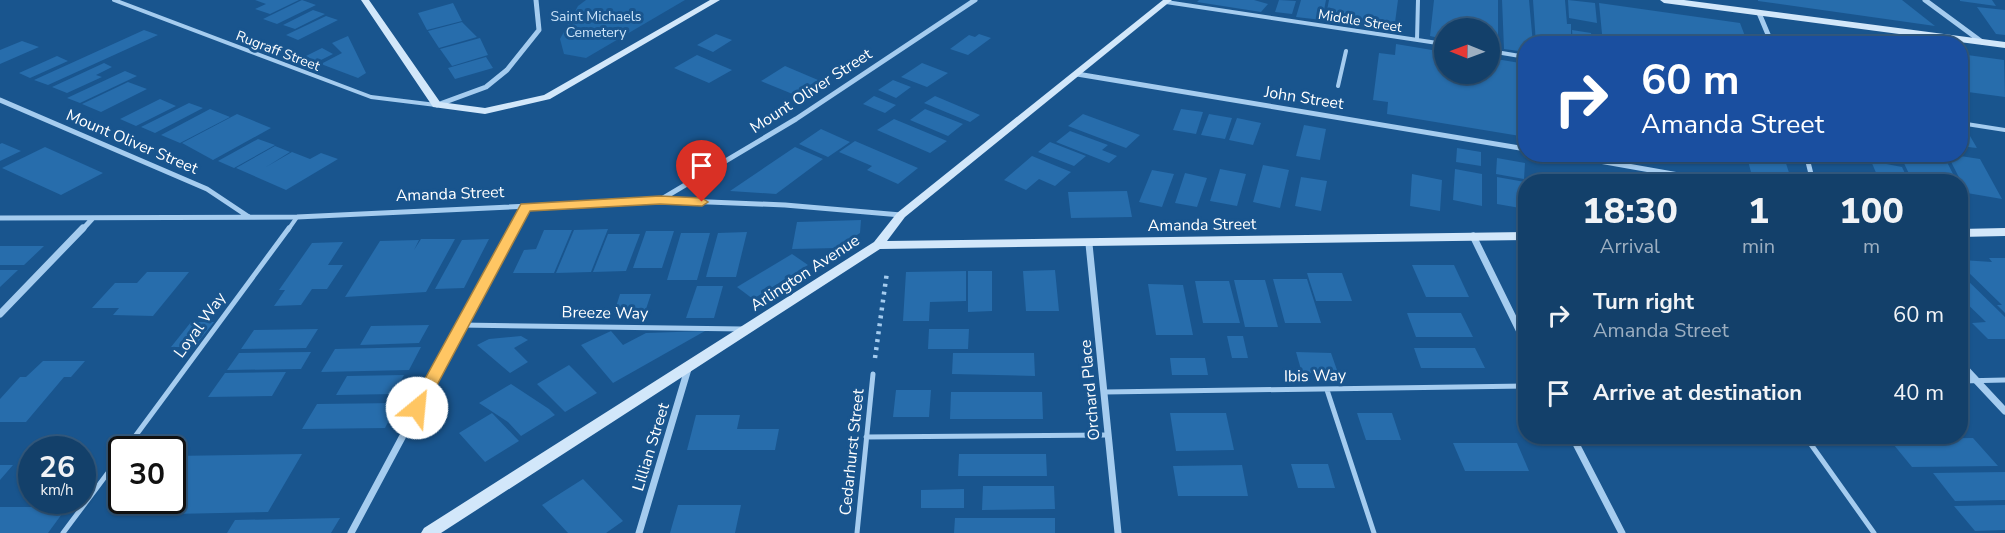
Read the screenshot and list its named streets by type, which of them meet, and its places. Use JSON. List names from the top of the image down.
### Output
{
  "streets": {
    "main road": ["Amanda Street", "Arlington Avenue"],
    "street": [
      "Mount Oliver Street",
      "John Street",
      "Orchard Place",
      "Lillian Street"
    ],
    "lane": [
      "Middle Street",
      "Rugraff Street",
      "Breeze Way",
      "Loyal Way",
      "Ibis Way",
      "Cedarhurst Street"
    ]
  },
  "crossings": [
    ["Middle Street", "Arlington Avenue"],
    ["Mount Oliver Street", "Amanda Street"],
    ["John Street", "Arlington Avenue"],
    ["Amanda Street", "Arlington Avenue"],
    ["Amanda Street", "Loyal Way"],
    ["Amanda Street", "Orchard Place"],
    ["Arlington Avenue", "Breeze Way"],
    ["Arlington Avenue", "Lillian Street"],
    ["Ibis Way", "Orchard Place"]
  ],
  "parks": ["Saint Michaels Cemetery"],
  "north": "left",
  "page": {
    "turn": ["60 m", "Amanda Street"],
    "eta": [
      "18:30",
      "Arrival",
      "1",
      "min",
      "100",
      "m"
    ],
    "list": [
      {
        "name": "Turn right",
        "note": "Amanda Street",
        "value": "60 m"
      },
      {
        "name": "Arrive at destination",
        "value": "40 m"
      }
    ],
    "speed": "26 km/h",
    "limit": "30"
  }
}
